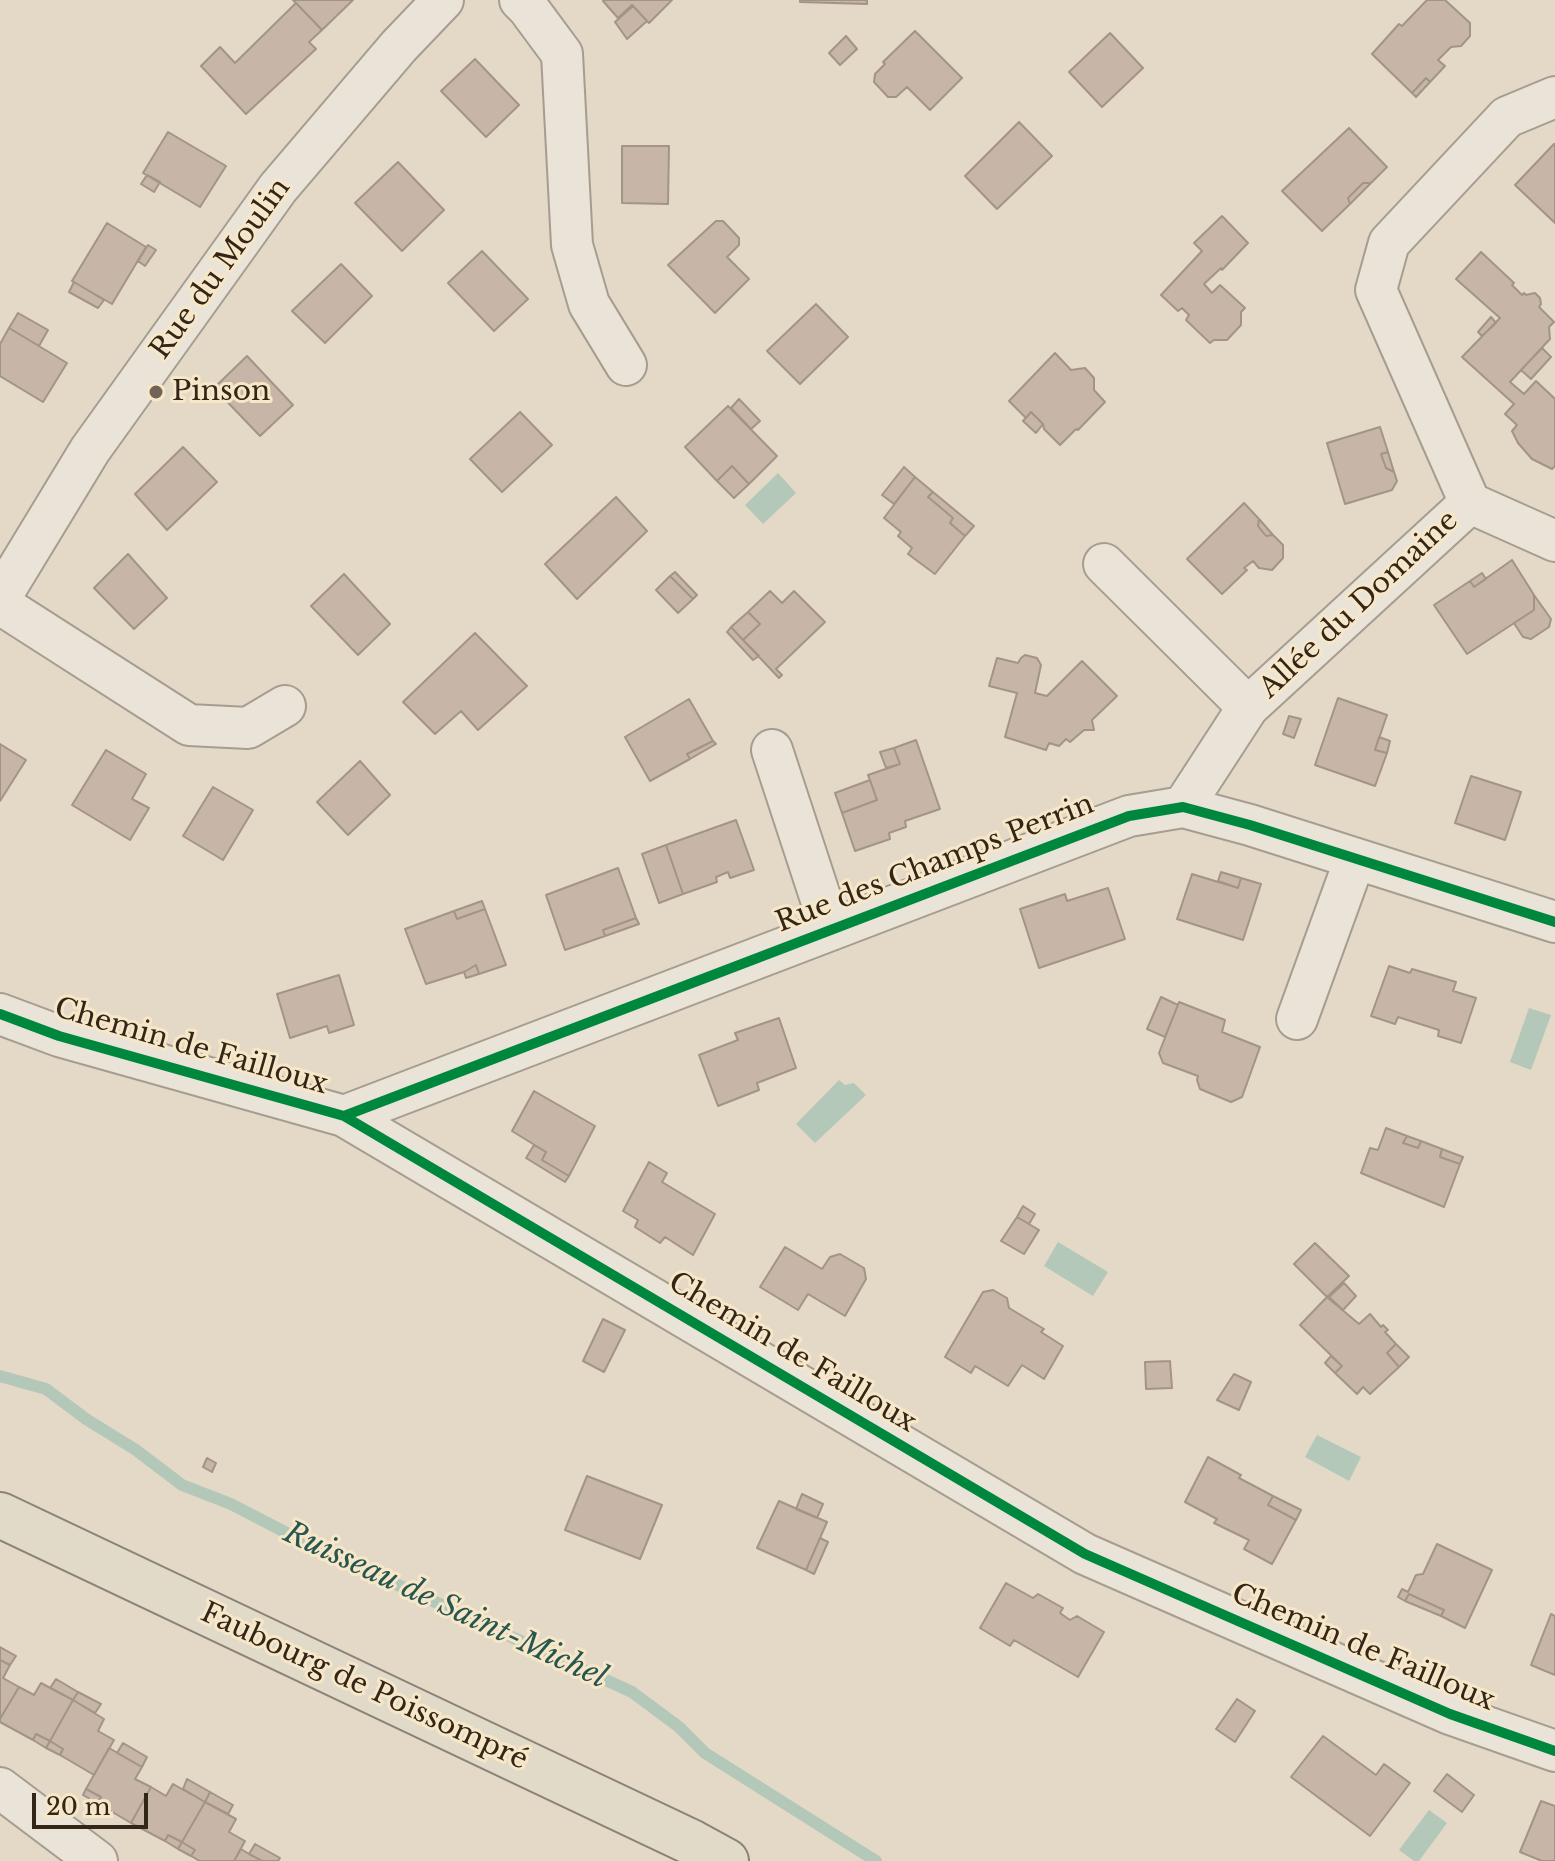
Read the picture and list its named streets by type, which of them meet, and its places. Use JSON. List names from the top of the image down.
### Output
{
  "streets": {
    "main road": ["Faubourg de Poissompré"],
    "street": [
      "Rue du Moulin",
      "Allée du Domaine",
      "Rue des Champs Perrin",
      "Chemin de Failloux"
    ]
  },
  "crossings": [
    ["Allée du Domaine", "Rue des Champs Perrin"],
    ["Rue des Champs Perrin", "Chemin de Failloux"]
  ],
  "water": ["Ruisseau de Saint-Michel"],
  "places": ["Pinson"],
  "scale_bar": "20 m"
}
